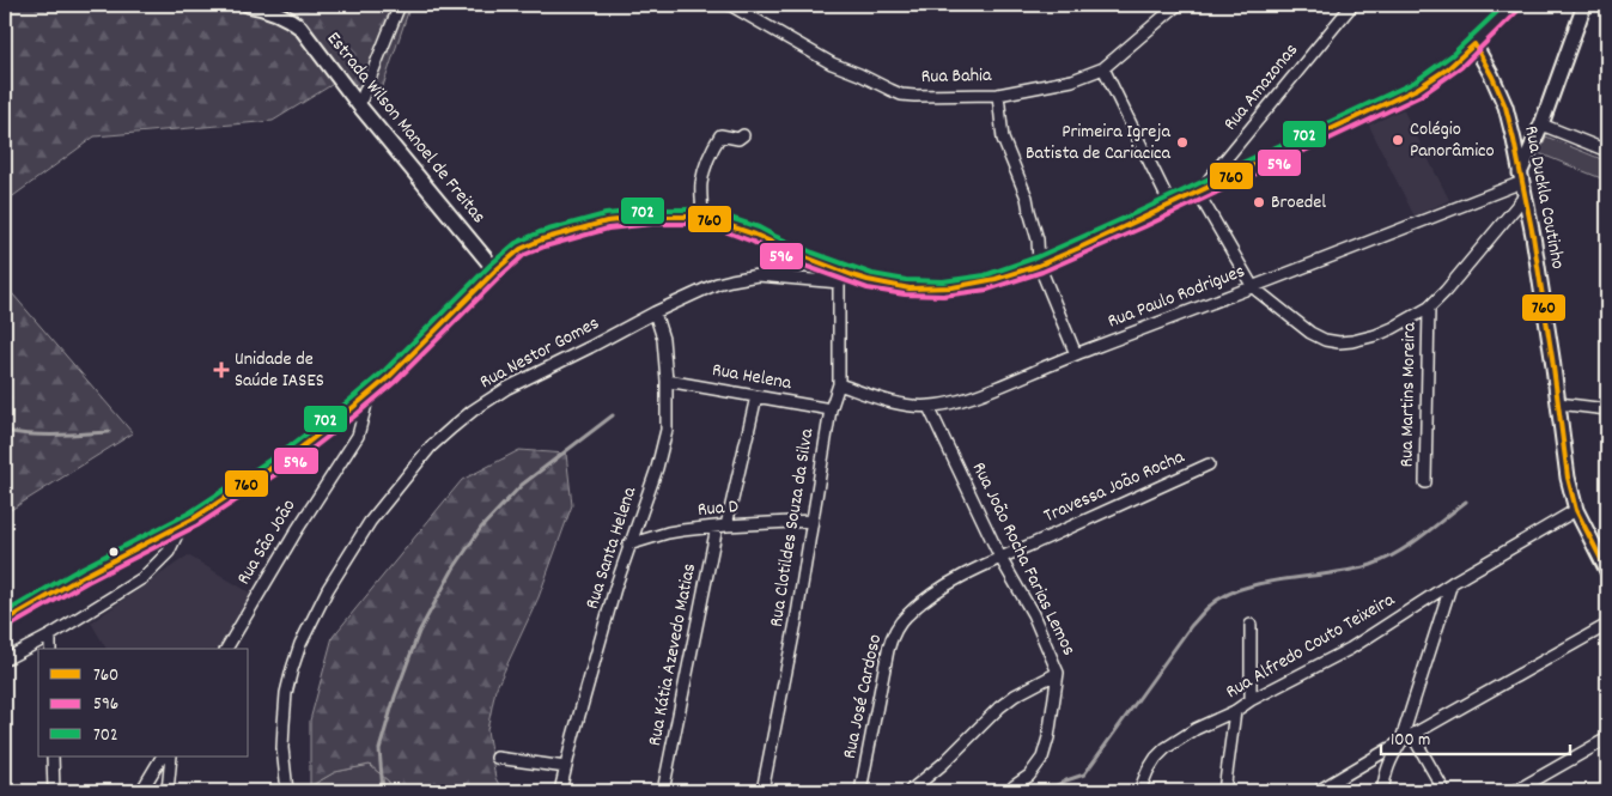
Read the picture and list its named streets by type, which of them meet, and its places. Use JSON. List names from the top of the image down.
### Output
{
  "streets": {
    "street": [
      "Rua Bahia",
      "Rua Amazonas",
      "Estrada Wilson Manoel de Freitas",
      "Rua Duckla Coutinho",
      "Rua Paulo Rodrigues",
      "Rua Nestor Gomes",
      "Rua Helena",
      "Rua Martins Moreira",
      "Travessa João Rocha",
      "Rua D",
      "Rua Clotildes Souza da Silva",
      "Rua São João",
      "Rua Santa Helena",
      "Rua João Rocha Farias Lemos",
      "Rua Alfredo Couto Teixeira",
      "Rua Kátia Azevedo Matias",
      "Rua José Cardoso"
    ]
  },
  "crossings": [
    ["Rua Duckla Coutinho", "Rua Paulo Rodrigues"],
    ["Rua Duckla Coutinho", "Rua Alfredo Couto Teixeira"],
    ["Rua Paulo Rodrigues", "Rua Clotildes Souza da Silva"],
    ["Rua Paulo Rodrigues", "Rua João Rocha Farias Lemos"],
    ["Rua Nestor Gomes", "Rua Clotildes Souza da Silva"],
    ["Rua Nestor Gomes", "Rua Santa Helena"],
    ["Rua Helena", "Rua Clotildes Souza da Silva"],
    ["Rua Helena", "Rua Santa Helena"],
    ["Rua Helena", "Rua Kátia Azevedo Matias"],
    ["Travessa João Rocha", "Rua João Rocha Farias Lemos"],
    ["Travessa João Rocha", "Rua José Cardoso"],
    ["Rua D", "Rua Clotildes Souza da Silva"],
    ["Rua D", "Rua Santa Helena"],
    ["Rua D", "Rua Kátia Azevedo Matias"],
    ["Rua João Rocha Farias Lemos", "Rua José Cardoso"]
  ],
  "places": {
    "other": ["Colégio Panorâmico", "Primeira Igreja Batista de Cariacica", "Broedel"],
    "health": ["Unidade de Saúde IASES"]
  },
  "lines": ["transit line 702", "transit line 596", "transit line 760"],
  "legend": ["760", "596", "702"],
  "scale_bar": "100 m"
}
